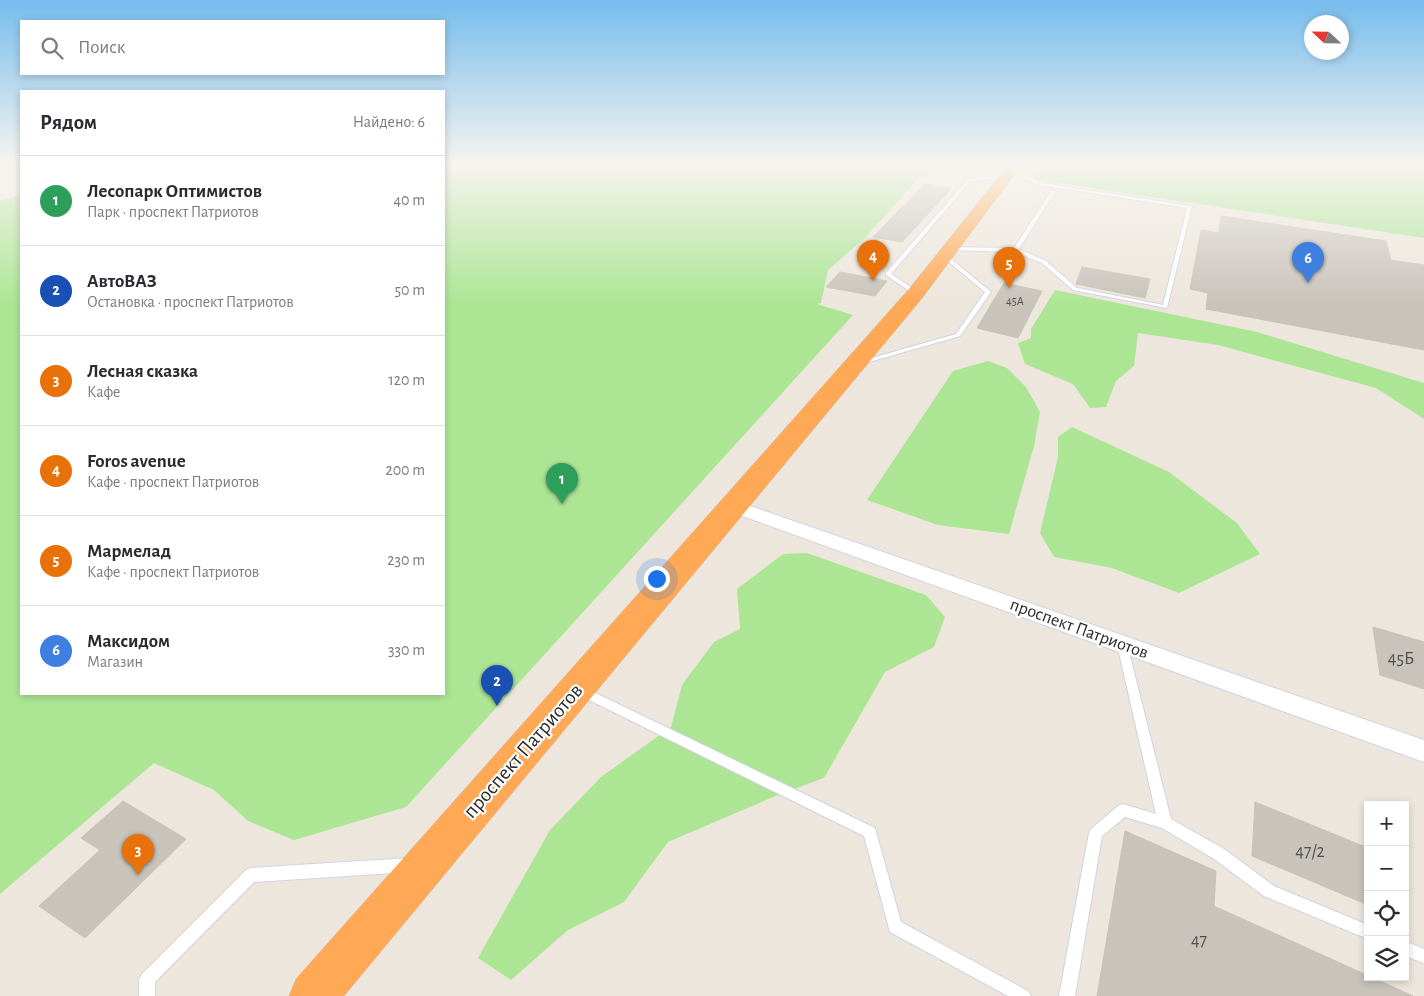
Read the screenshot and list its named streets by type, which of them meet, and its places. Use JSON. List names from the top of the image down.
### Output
{
  "streets": {
    "highway": ["проспект Патриотов"]
  },
  "house_numbers": [
    "45А",
    "45Б",
    "47/2",
    "47"
  ],
  "north": "left",
  "page": {
    "search": "Поиск",
    "heading": ["Рядом", "Найдено: 6"],
    "list": [
      {
        "mark": "1",
        "name": "Лесопарк Оптимистов",
        "note": "Парк · проспект Патриотов",
        "value": "40 m"
      },
      {
        "mark": "2",
        "name": "АвтоВАЗ",
        "note": "Остановка · проспект Патриотов",
        "value": "50 m"
      },
      {
        "mark": "3",
        "name": "Лесная сказка",
        "note": "Кафе",
        "value": "120 m"
      },
      {
        "mark": "4",
        "name": "Foros avenue",
        "note": "Кафе · проспект Патриотов",
        "value": "200 m"
      },
      {
        "mark": "5",
        "name": "Мармелад",
        "note": "Кафе · проспект Патриотов",
        "value": "230 m"
      },
      {
        "mark": "6",
        "name": "Максидом",
        "note": "Магазин",
        "value": "330 m"
      }
    ],
    "pins": [
      "4",
      "6",
      "5",
      "1",
      "2",
      "3"
    ],
    "map_buttons": ["+", "−"]
  }
}
